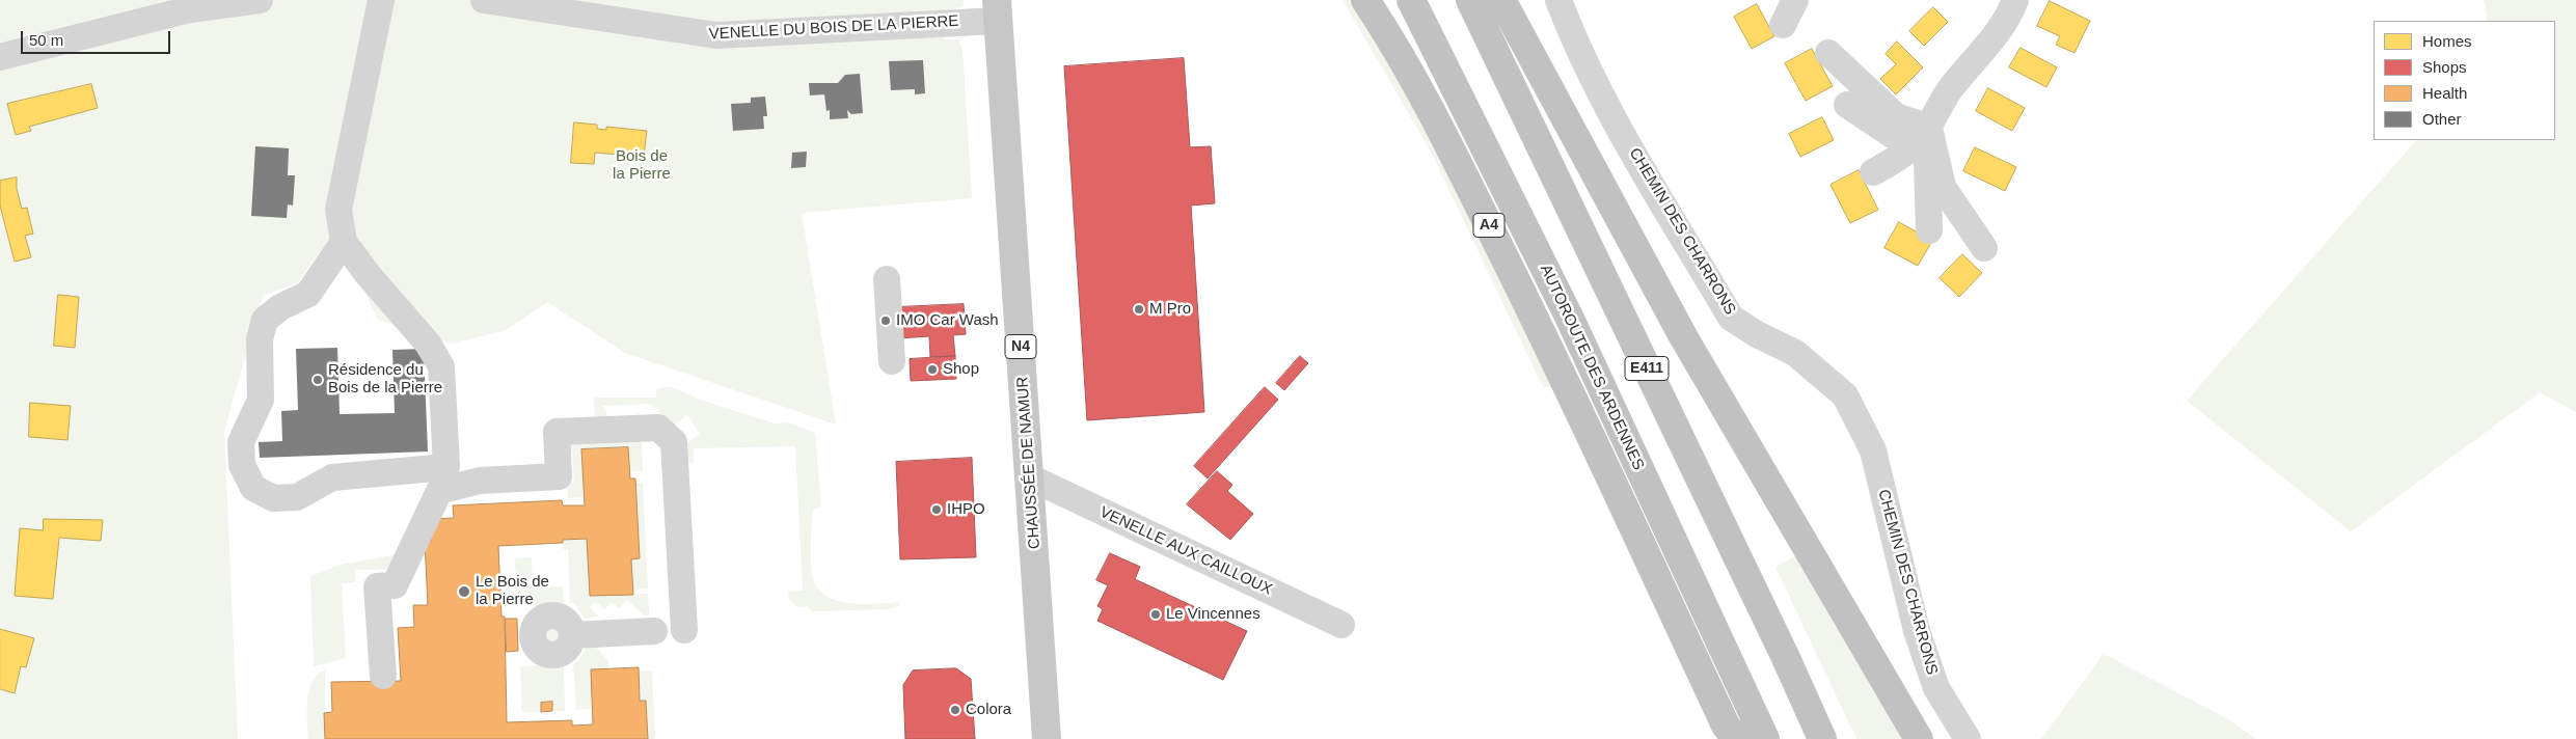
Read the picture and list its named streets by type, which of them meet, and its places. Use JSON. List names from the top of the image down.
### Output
{
  "streets": {
    "highway": ["A4", "AUTOROUTE DES ARDENNES", "E411"],
    "main road": ["N4", "CHAUSSÉE DE NAMUR"],
    "street": ["VENELLE DU BOIS DE LA PIERRE", "CHEMIN DES CHARRONS", "VENELLE AUX CAILLOUX"]
  },
  "crossings": [
    ["VENELLE DU BOIS DE LA PIERRE", "CHAUSSÉE DE NAMUR"],
    ["CHAUSSÉE DE NAMUR", "VENELLE AUX CAILLOUX"]
  ],
  "parks": ["Bois de la Pierre"],
  "places": [
    "M Pro",
    "IMO Car Wash",
    "Shop",
    "Résidence du Bois de la Pierre",
    "IHPO",
    "Le Bois de la Pierre",
    "Le Vincennes",
    "Colora"
  ],
  "legend": [
    "Homes",
    "Shops",
    "Health",
    "Other"
  ],
  "scale_bar": "50 m"
}
